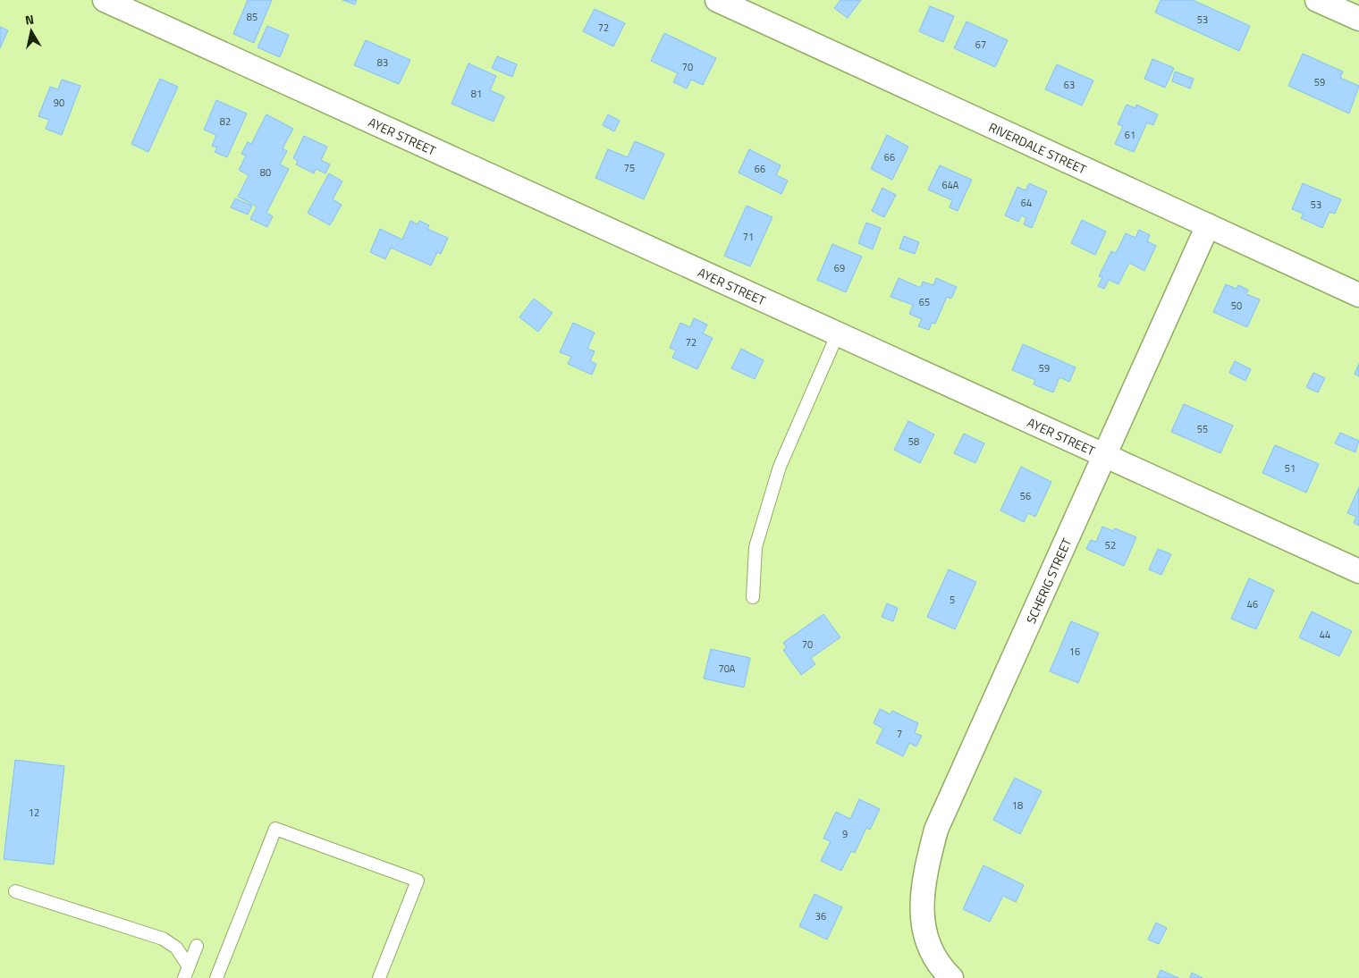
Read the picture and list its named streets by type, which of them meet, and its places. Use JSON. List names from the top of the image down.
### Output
{
  "streets": {
    "street": ["AYER STREET", "RIVERDALE STREET", "SCHERIG STREET"]
  },
  "crossings": [
    ["AYER STREET", "SCHERIG STREET"],
    ["RIVERDALE STREET", "SCHERIG STREET"]
  ],
  "house_numbers": [
    "85",
    "53",
    "72",
    "67",
    "83",
    "70",
    "59",
    "63",
    "81",
    "90",
    "82",
    "61",
    "66",
    "75",
    "66",
    "80",
    "64A",
    "64",
    "53",
    "71",
    "69",
    "65",
    "50",
    "72",
    "59",
    "55",
    "58",
    "51",
    "56",
    "52",
    "5",
    "46",
    "44",
    "70",
    "16",
    "70A",
    "7",
    "18",
    "12",
    "9",
    "36"
  ],
  "north": "top"
}
